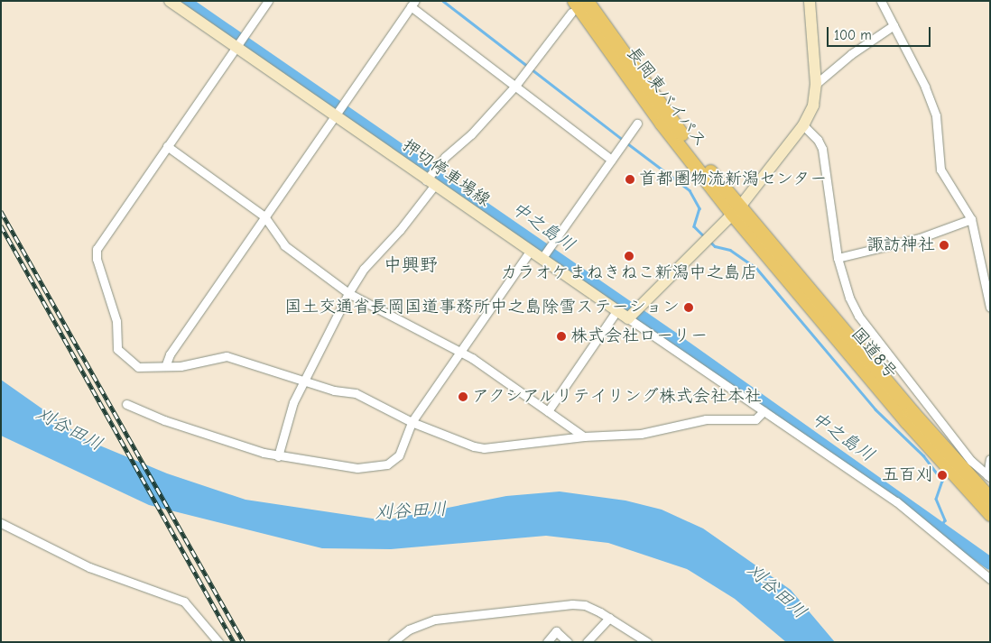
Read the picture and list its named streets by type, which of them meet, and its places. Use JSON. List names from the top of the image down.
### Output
{
  "streets": {
    "highway": ["長岡東バイパス", "国道8号"],
    "main road": ["押切停車場線"]
  },
  "crossings": [
    ["長岡東バイパス", "国道8号"]
  ],
  "districts": ["中興野"],
  "water": ["中之島川", "刈谷田川"],
  "places": [
    "首都圏物流新潟センター",
    "諏訪神社",
    "カラオケまねきねこ新潟中之島店",
    "国土交通省長岡国道事務所中之島除雪ステーション",
    "株式会社ローリー",
    "アクシアルリテイリング株式会社本社",
    "五百刈"
  ],
  "scale_bar": "100 m"
}
